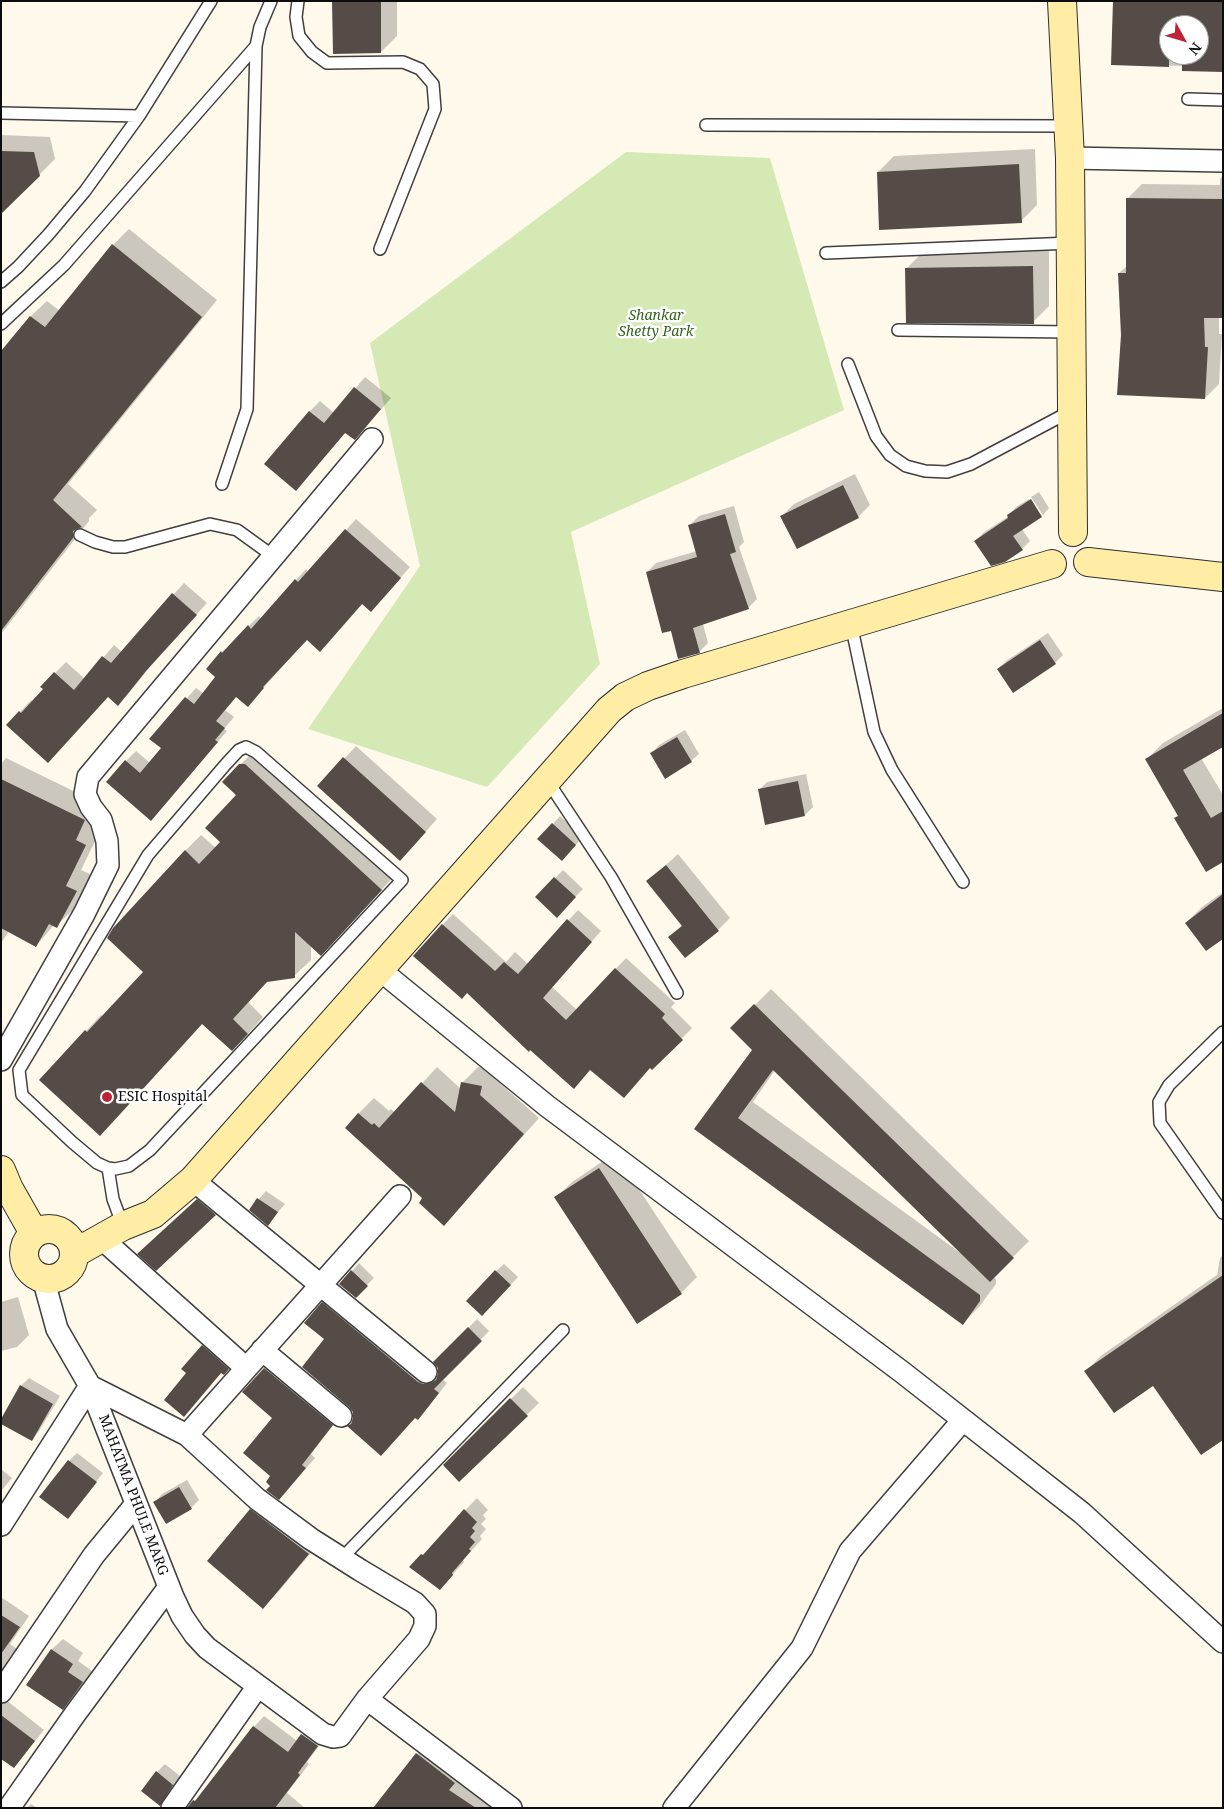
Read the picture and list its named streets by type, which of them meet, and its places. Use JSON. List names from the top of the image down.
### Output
{
  "streets": {
    "street": ["MAHATMA PHULE MARG"]
  },
  "parks": ["Shankar Shetty Park"],
  "places": ["ESIC Hospital"],
  "north": "bottom right"
}
